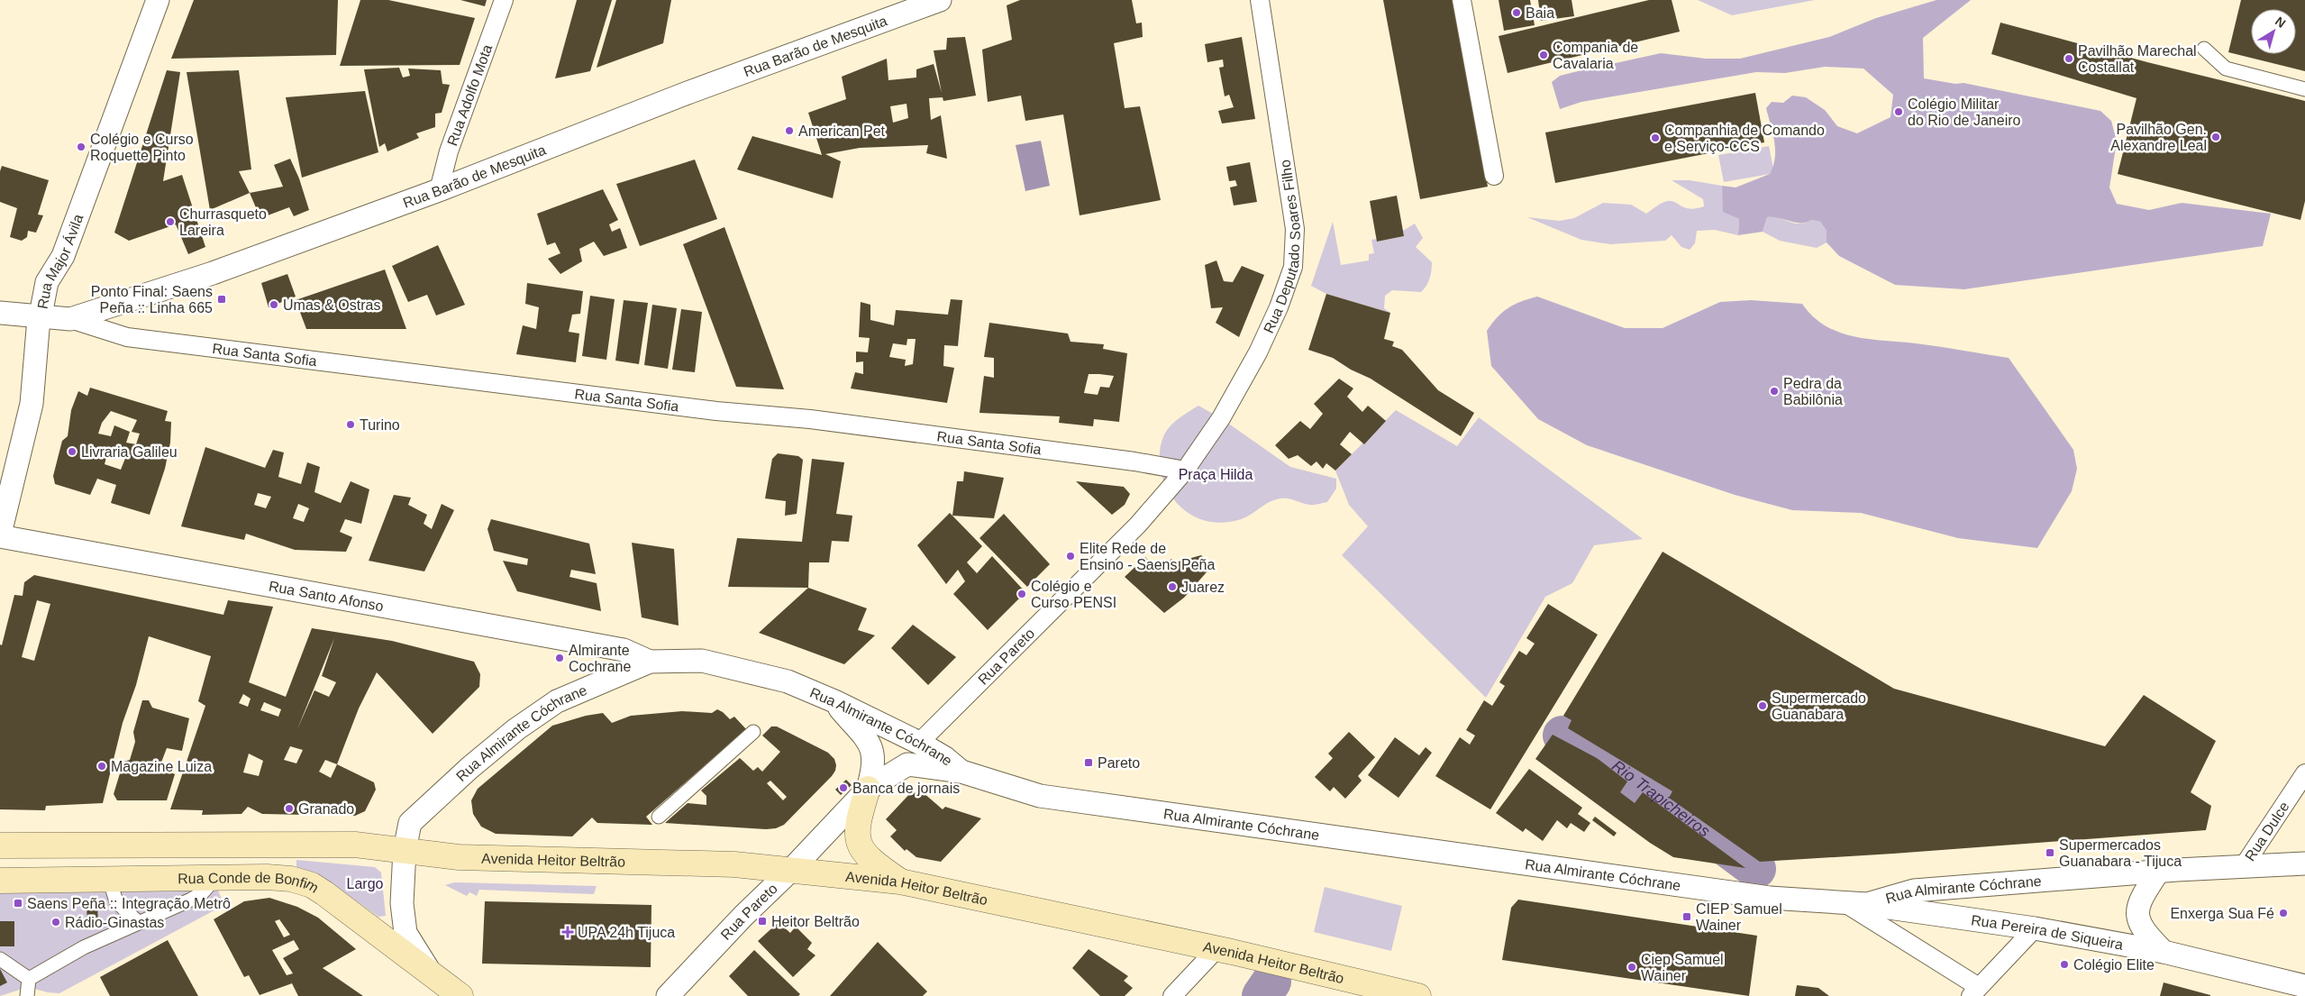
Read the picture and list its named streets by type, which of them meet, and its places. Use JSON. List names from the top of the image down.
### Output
{
  "streets": {
    "main road": ["Avenida Heitor Beltrão", "Rua Conde de Bonfim"],
    "street": [
      "Rua Barão de Mesquita",
      "Rua Adolfo Mota",
      "Rua Deputado Soares Filho",
      "Rua Major Ávila",
      "Rua Santa Sofia",
      "Rua Santo Afonso",
      "Rua Pareto",
      "Rua Almirante Cóchrane",
      "Rua Dulce",
      "Rua Pereira de Siqueira"
    ]
  },
  "crossings": [
    ["Rua Barão de Mesquita", "Rua Adolfo Mota"],
    ["Rua Barão de Mesquita", "Rua Major Ávila"],
    ["Rua Barão de Mesquita", "Rua Santa Sofia"],
    ["Rua Deputado Soares Filho", "Rua Santa Sofia"],
    ["Rua Deputado Soares Filho", "Rua Pareto"],
    ["Rua Major Ávila", "Rua Santo Afonso"],
    ["Rua Santa Sofia", "Rua Pareto"],
    ["Rua Santo Afonso", "Rua Almirante Cóchrane"],
    ["Rua Pareto", "Rua Almirante Cóchrane"],
    ["Rua Pareto", "Avenida Heitor Beltrão"],
    ["Rua Almirante Cóchrane", "Rua Dulce"],
    ["Rua Almirante Cóchrane", "Avenida Heitor Beltrão"],
    ["Rua Almirante Cóchrane", "Rua Conde de Bonfim"],
    ["Rua Almirante Cóchrane", "Rua Pereira de Siqueira"]
  ],
  "water": ["Rio Trapicheiros"],
  "parks": ["Praça Hilda", "Largo"],
  "places": {
    "other": [
      "Baia",
      "Compania de Cavalaria",
      "Pavilhão Marechal Costallat",
      "Colégio Militar do Rio de Janeiro",
      "American Pet",
      "Pavilhão Gen. Alexandre Leal",
      "Companhia de Comando e Serviço-CCS",
      "Colégio e Curso Roquette Pinto",
      "Churrasqueto Lareira",
      "Umas & Ostras",
      "Pedra da Babilônia",
      "Turino",
      "Livraria Galileu",
      "Elite Rede de Ensino - Saens Peña",
      "Juarez",
      "Colégio e Curso PENSI",
      "Almirante Cochrane",
      "Supermercado Guanabara",
      "Magazine Luiza",
      "Banca de jornais",
      "Granado",
      "Enxerga Sua Fé",
      "Rádio-Ginastas",
      "Colégio Elite",
      "Ciep Samuel Wainer"
    ],
    "transit": [
      "Ponto Final: Saens Peña :: Linha 665",
      "Pareto",
      "Supermercados Guanabara - Tijuca",
      "Saens Peña :: Integração Metrô",
      "CIEP Samuel Wainer",
      "Heitor Beltrão"
    ],
    "health": ["UPA 24h Tijuca"]
  },
  "north": "top right"
}
